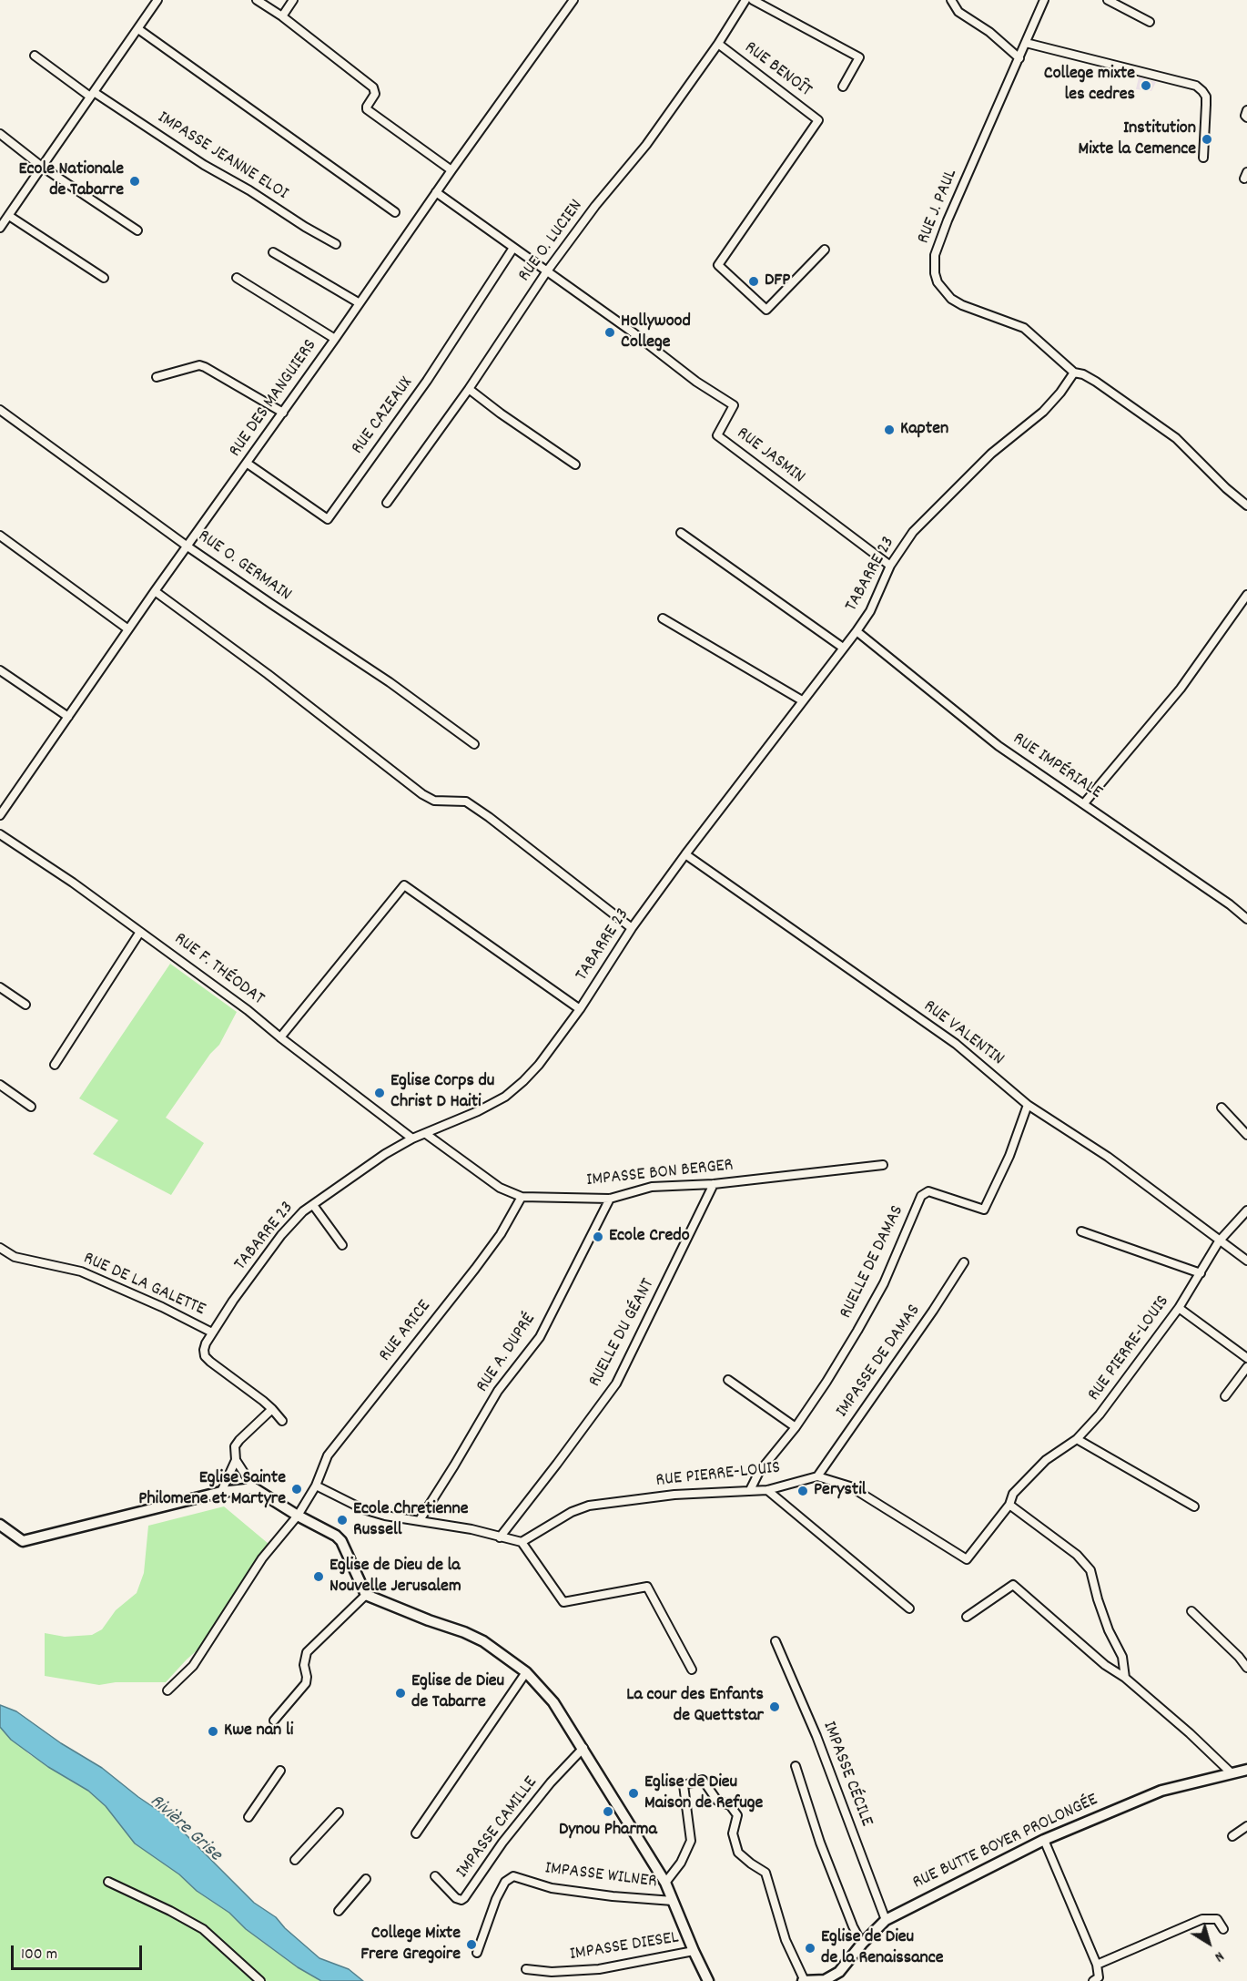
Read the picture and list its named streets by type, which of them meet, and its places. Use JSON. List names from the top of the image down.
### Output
{
  "streets": {
    "street": [
      "RUE BENOÎT",
      "IMPASSE JEANNE ELOI",
      "RUE J. PAUL",
      "RUE O. LUCIEN",
      "RUE DES MANGUIERS",
      "RUE CAZEAUX",
      "RUE JASMIN",
      "RUE O. GERMAIN",
      "TABARRE 23",
      "RUE IMPÉRIALE",
      "RUE F. THÉODAT",
      "RUE VALENTIN",
      "IMPASSE BON BERGER",
      "RUELLE DE DAMAS",
      "RUE DE LA GALETTE",
      "RUE ARICE",
      "RUELLE DU GÉANT",
      "RUE PIERRE-LOUIS",
      "RUE A. DUPRÉ",
      "IMPASSE DE DAMAS",
      "IMPASSE CÉCILE",
      "IMPASSE CAMILLE",
      "RUE BUTTE BOYER PROLONGÉE",
      "IMPASSE WILNER",
      "IMPASSE DIESEL"
    ]
  },
  "crossings": [
    ["RUE BENOÎT", "RUE O. LUCIEN"],
    ["RUE J. PAUL", "TABARRE 23"],
    ["RUE O. LUCIEN", "RUE JASMIN"],
    ["RUE DES MANGUIERS", "RUE CAZEAUX"],
    ["RUE DES MANGUIERS", "RUE JASMIN"],
    ["RUE DES MANGUIERS", "RUE O. GERMAIN"],
    ["RUE CAZEAUX", "RUE JASMIN"],
    ["RUE JASMIN", "TABARRE 23"],
    ["TABARRE 23", "RUE IMPÉRIALE"],
    ["TABARRE 23", "RUE F. THÉODAT"],
    ["TABARRE 23", "RUE VALENTIN"],
    ["TABARRE 23", "IMPASSE BON BERGER"],
    ["TABARRE 23", "RUE DE LA GALETTE"],
    ["RUE VALENTIN", "RUELLE DE DAMAS"],
    ["RUE VALENTIN", "RUE PIERRE-LOUIS"],
    ["IMPASSE BON BERGER", "RUE ARICE"],
    ["IMPASSE BON BERGER", "RUELLE DU GÉANT"],
    ["IMPASSE BON BERGER", "RUE A. DUPRÉ"],
    ["RUELLE DE DAMAS", "RUE PIERRE-LOUIS"],
    ["RUE PIERRE-LOUIS", "IMPASSE DE DAMAS"],
    ["IMPASSE CÉCILE", "RUE BUTTE BOYER PROLONGÉE"]
  ],
  "water": ["Rivière Grise"],
  "places": [
    "College mixte les cedres",
    "Institution Mixte la Cemence",
    "Ecole Nationale de Tabarre",
    "DFP",
    "Hollywood College",
    "Kapten",
    "Eglise Corps du Christ D Haiti",
    "Ecole Credo",
    "Eglise Sainte Philomene et Martyre",
    "Perystil",
    "Ecole Chretienne Russell",
    "Eglise de Dieu de la Nouvelle Jerusalem",
    "Eglise de Dieu de Tabarre",
    "La cour des Enfants de Quettstar",
    "Kwe nan li",
    "Eglise de Dieu Maison de Refuge",
    "Dynou Pharma",
    "College Mixte Frere Gregoire",
    "Eglise de Dieu de la Renaissance"
  ],
  "scale_bar": "100 m",
  "north": "bottom right"
}
